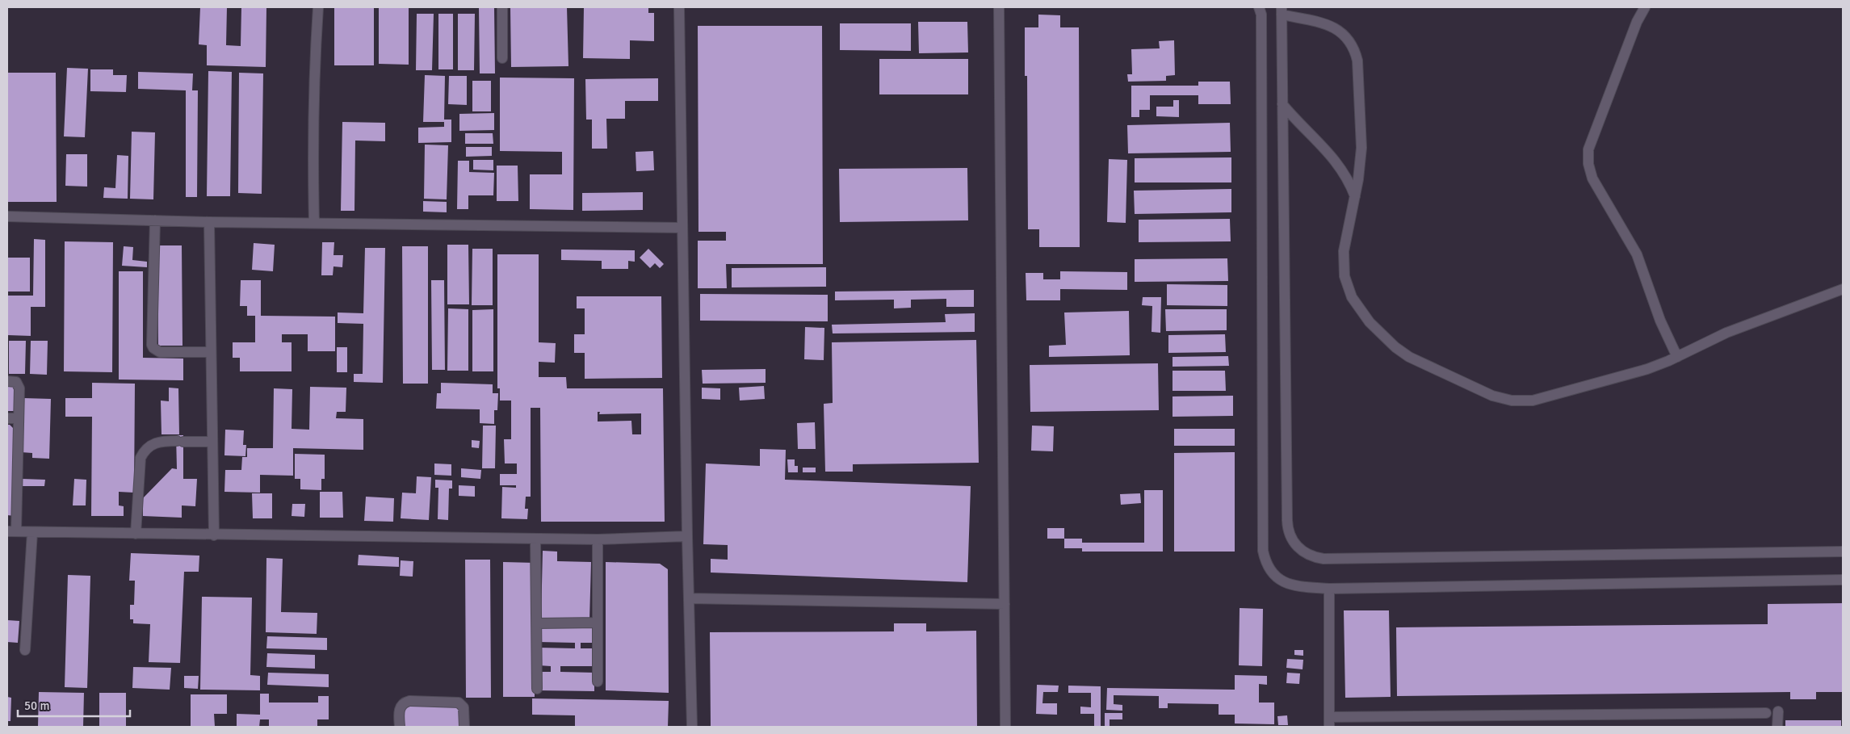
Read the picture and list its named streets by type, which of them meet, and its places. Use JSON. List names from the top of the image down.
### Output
{
  "scale_bar": "50 m"
}
